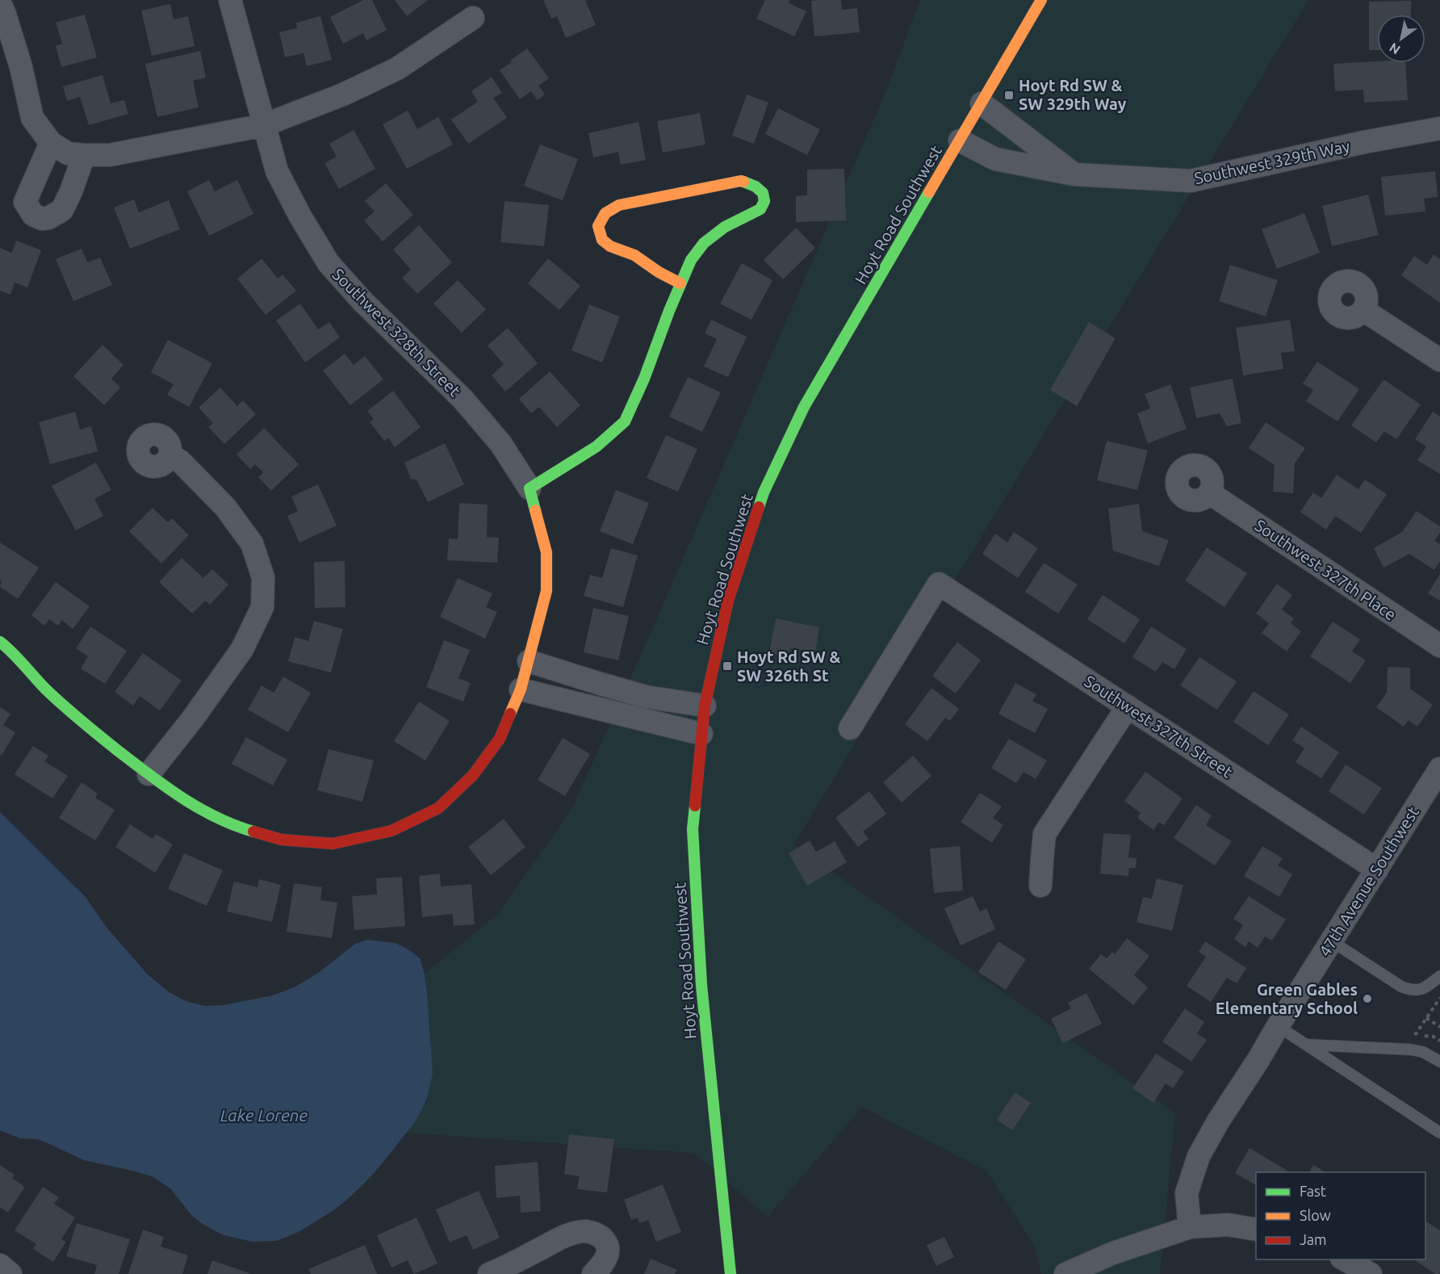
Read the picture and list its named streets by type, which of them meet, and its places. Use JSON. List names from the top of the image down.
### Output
{
  "streets": {
    "street": [
      "Southwest 329th Way",
      "Hoyt Road Southwest",
      "Southwest 328th Street",
      "Southwest 327th Place",
      "Southwest 327th Street",
      "47th Avenue Southwest"
    ]
  },
  "crossings": [
    ["Southwest 329th Way", "Hoyt Road Southwest"],
    ["Southwest 327th Street", "47th Avenue Southwest"]
  ],
  "water": ["Lake Lorene"],
  "places": {
    "transit": ["Hoyt Rd SW & SW 329th Way", "Hoyt Rd SW & SW 326th St"],
    "other": ["Green Gables Elementary School"]
  },
  "legend": ["Fast", "Slow", "Jam"],
  "north": "bottom left"
}
